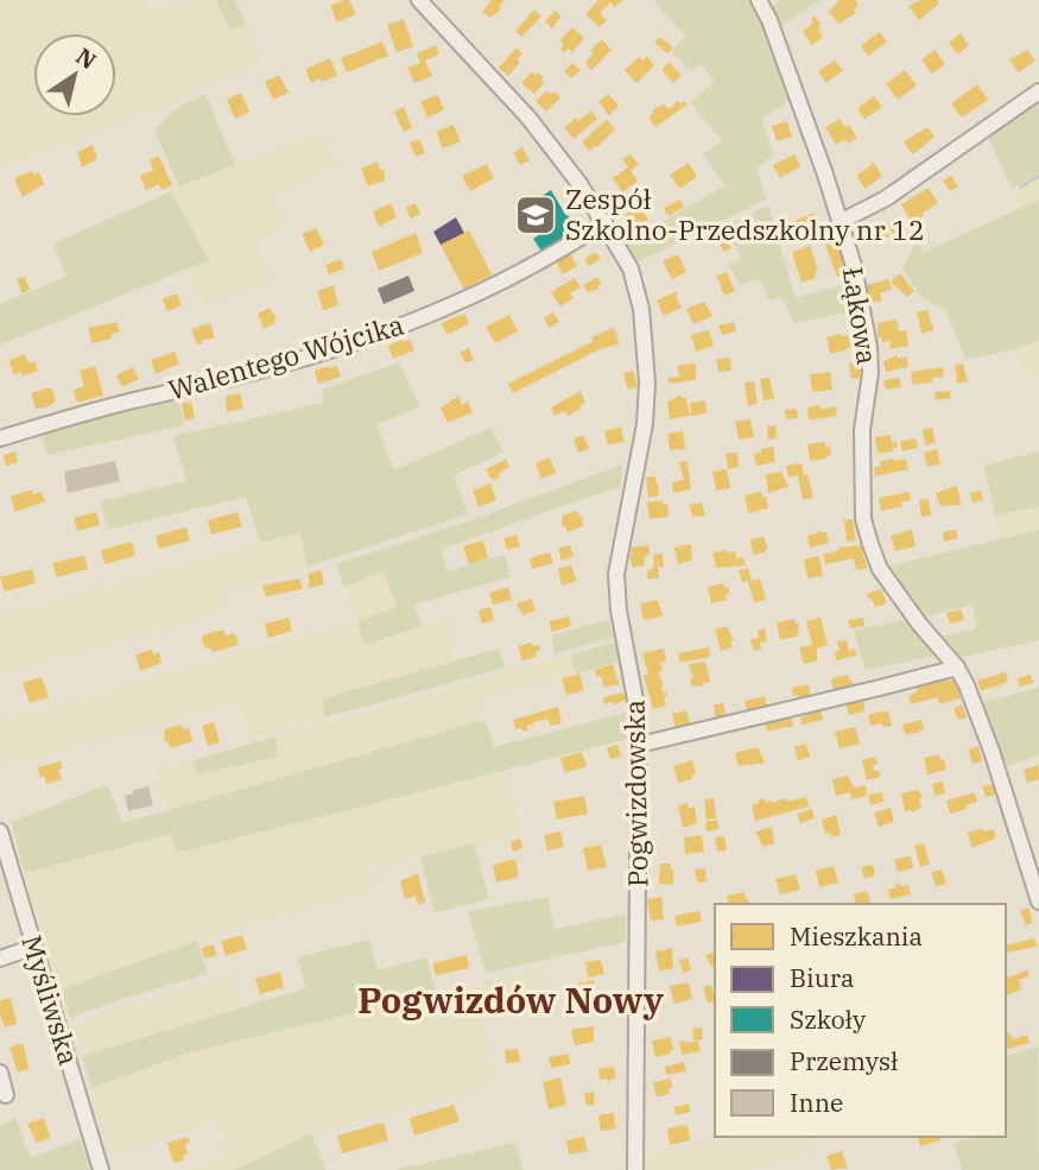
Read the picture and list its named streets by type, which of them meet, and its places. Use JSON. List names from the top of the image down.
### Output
{
  "streets": {
    "street": [
      "Łąkowa",
      "Walentego Wójcika",
      "Pogwizdowska",
      "Myśliwska"
    ]
  },
  "crossings": [
    ["Walentego Wójcika", "Pogwizdowska"]
  ],
  "districts": ["Pogwizdów Nowy"],
  "places": {
    "school or university": ["Zespół Szkolno-Przedszkolny nr 12"]
  },
  "legend": [
    "Mieszkania",
    "Biura",
    "Szkoły",
    "Przemysł",
    "Inne"
  ],
  "north": "top right"
}
